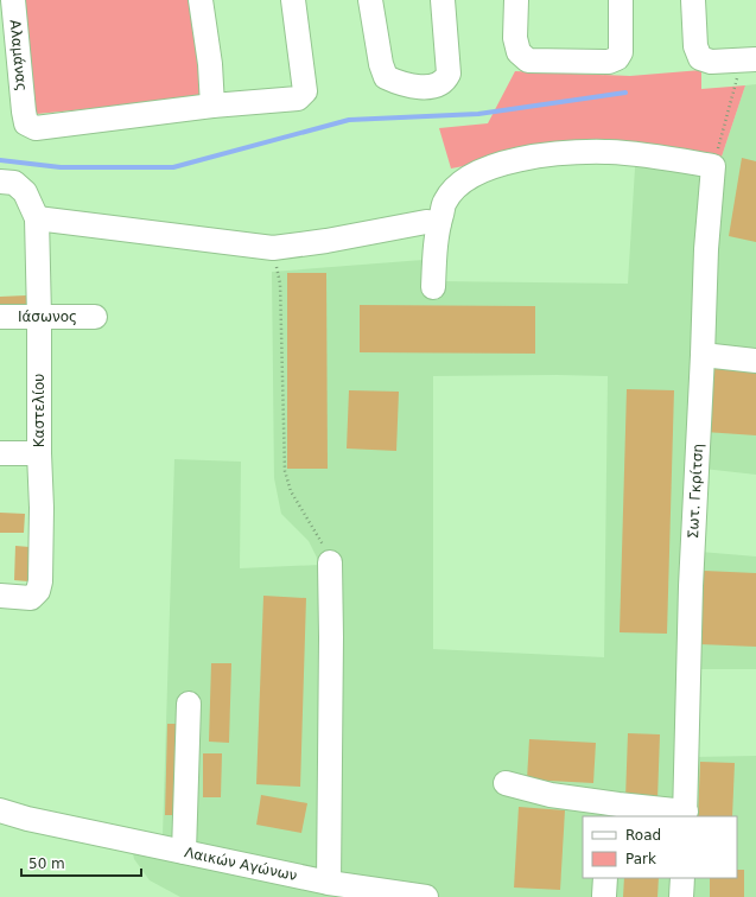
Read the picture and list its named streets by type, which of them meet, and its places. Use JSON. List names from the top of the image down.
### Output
{
  "streets": {
    "street": [
      "Αλαμάνας",
      "Ιάσωνος",
      "Καστελίου",
      "Σωτ. Γκρίτση",
      "Λαικών Αγώνων"
    ]
  },
  "crossings": [
    ["Ιάσωνος", "Καστελίου"]
  ],
  "legend": ["Road", "Park"],
  "scale_bar": "50 m"
}
